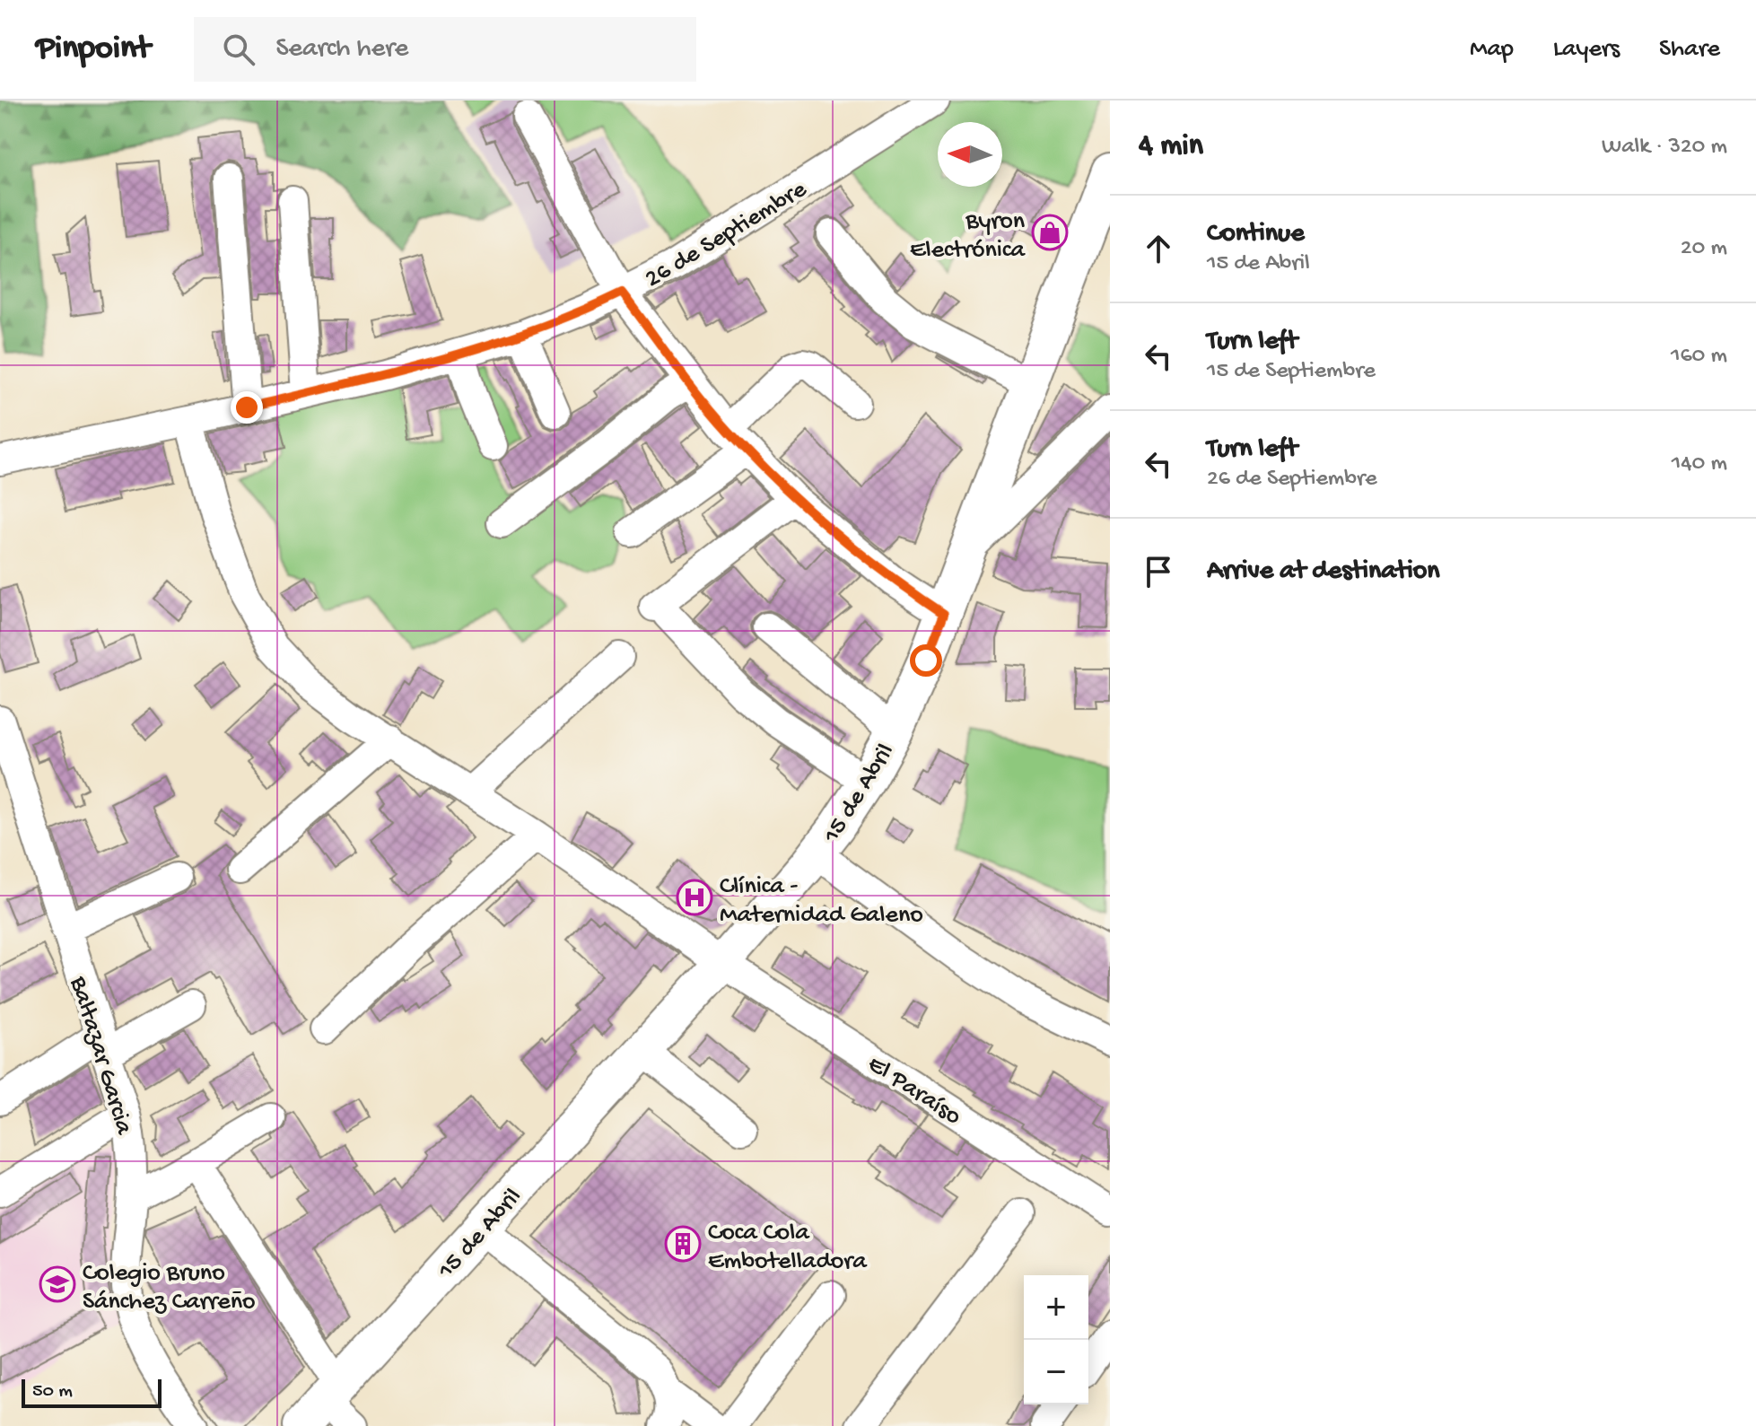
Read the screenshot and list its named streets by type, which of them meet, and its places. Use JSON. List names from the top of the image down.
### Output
{
  "streets": {
    "main road": ["15 de Abril"],
    "street": ["26 de Septiembre", "Baltazar Garcia", "El Paraíso"]
  },
  "crossings": [
    ["26 de Septiembre", "El Paraíso"],
    ["15 de Abril", "El Paraíso"]
  ],
  "places": {
    "shop": ["Byron Electrónica"],
    "hospital": ["Clínica - Maternidad Galeno"],
    "building": ["Coca Cola Embotelladora"],
    "school or university": ["Colegio Bruno Sánchez Carreño"]
  },
  "scale_bar": "50 m",
  "north": "left",
  "page": {
    "header": "Pinpoint",
    "search": "Search here",
    "nav": ["Map", "Layers", "Share"],
    "heading": ["4 min", "Walk · 320 m"],
    "list": [
      ["Continue", "15 de Abril", "20 m"],
      ["Turn left", "15 de Septiembre", "160 m"],
      ["Turn left", "26 de Septiembre", "140 m"],
      "Arrive at destination"
    ],
    "map_buttons": ["+", "−"],
    "scale": "50 m"
  }
}
